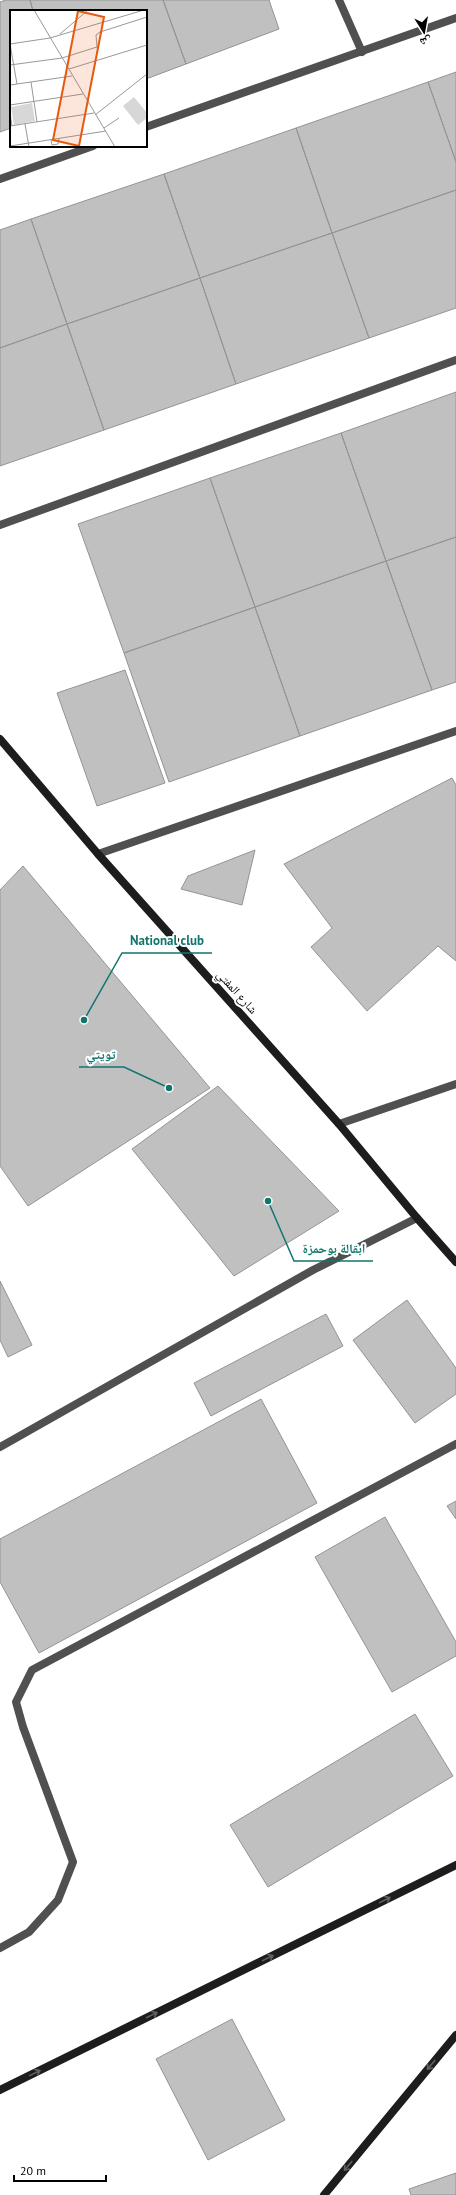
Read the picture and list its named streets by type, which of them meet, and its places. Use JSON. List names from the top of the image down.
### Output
{
  "streets": {
    "street": ["شارع المفتي"]
  },
  "places": ["National club", "تويتي", "ابقالة بوحمزة"],
  "scale_bar": "20 m",
  "north": "bottom"
}
